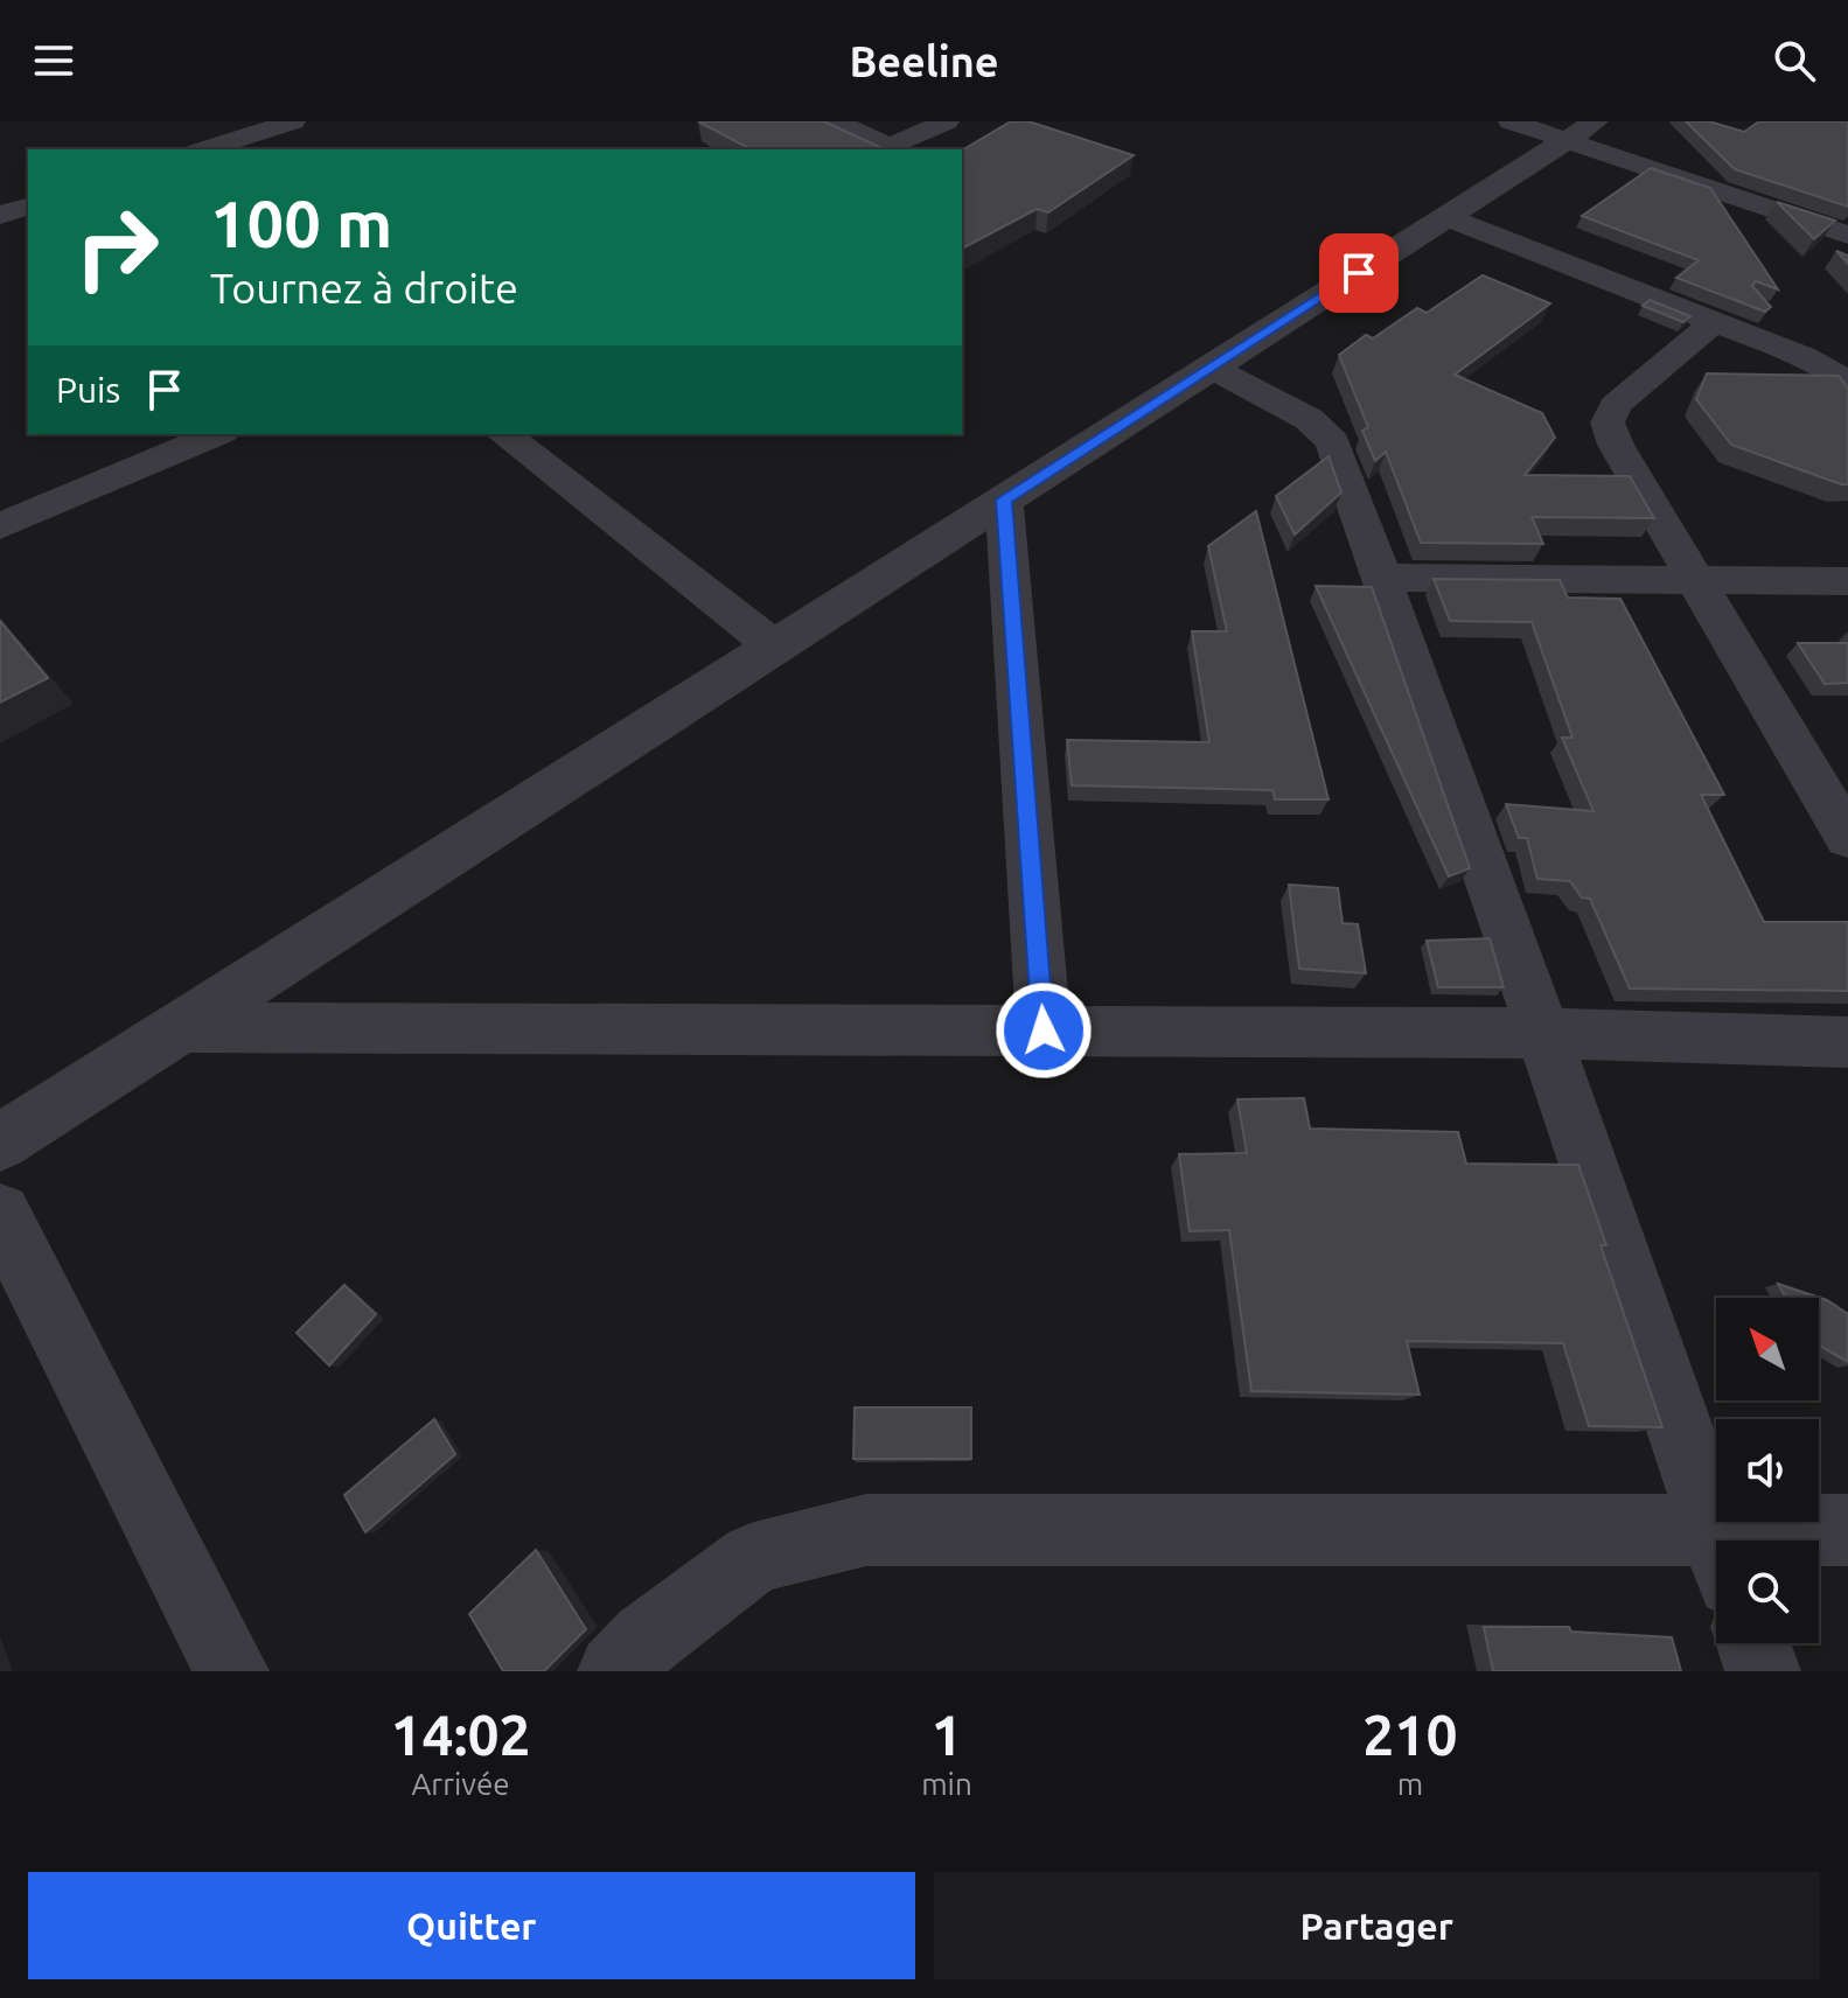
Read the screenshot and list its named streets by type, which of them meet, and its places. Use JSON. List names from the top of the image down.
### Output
{
  "north": "top left",
  "page": {
    "header": "Beeline",
    "turn": ["100 m", "Tournez à droite"],
    "then": "Puis",
    "eta": [
      "14:02",
      "Arrivée",
      "1",
      "min",
      "210",
      "m"
    ],
    "buttons": ["Quitter", "Partager"]
  }
}
